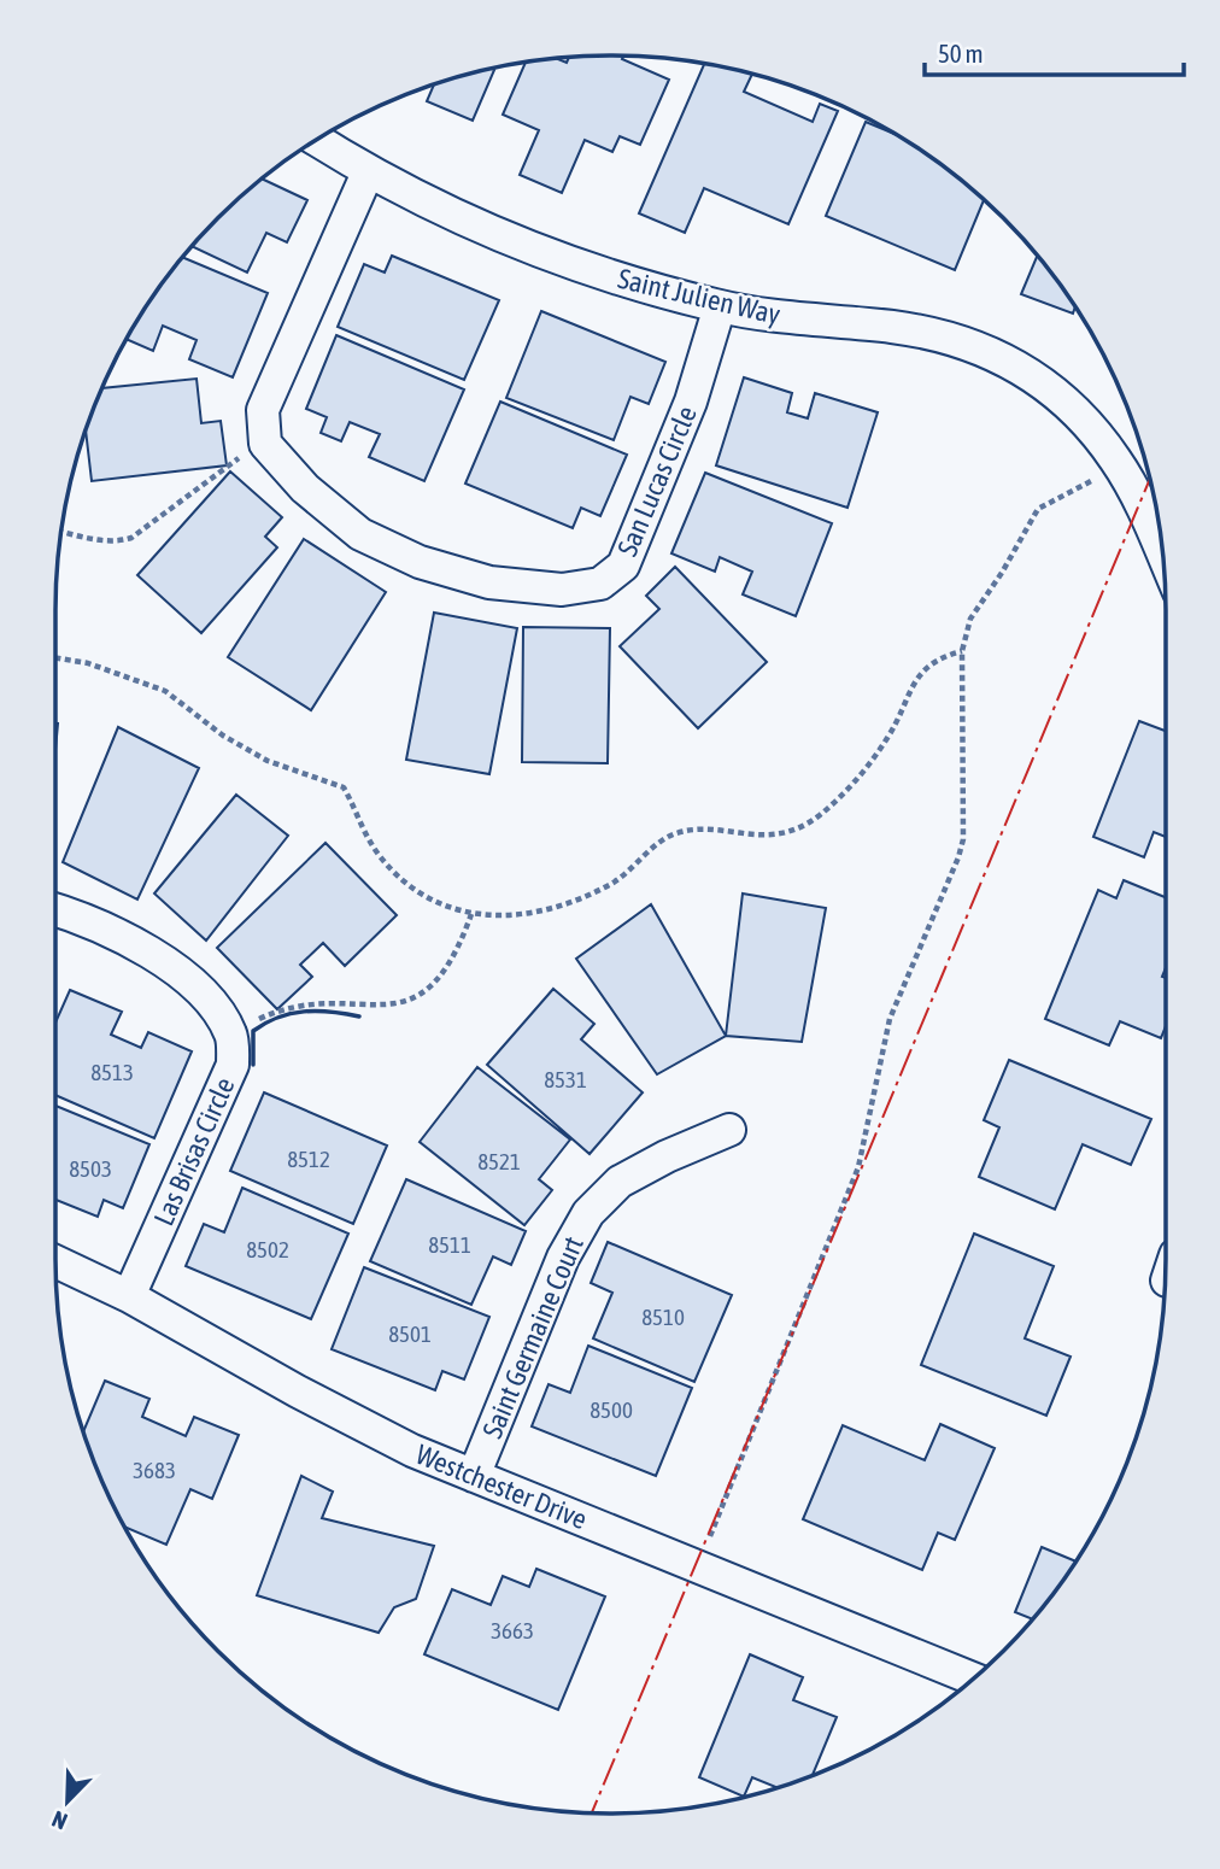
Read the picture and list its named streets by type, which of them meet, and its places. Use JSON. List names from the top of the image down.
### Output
{
  "streets": {
    "street": [
      "Saint Julien Way",
      "San Lucas Circle",
      "Las Brisas Circle",
      "Saint Germaine Court",
      "Westchester Drive"
    ]
  },
  "crossings": [
    ["Saint Julien Way", "San Lucas Circle"],
    ["Las Brisas Circle", "Westchester Drive"],
    ["Saint Germaine Court", "Westchester Drive"]
  ],
  "house_numbers": [
    "8513",
    "8531",
    "8512",
    "8521",
    "8503",
    "8511",
    "8502",
    "8510",
    "8501",
    "8500",
    "3683",
    "3663"
  ],
  "scale_bar": "50 m",
  "north": "bottom left"
}
